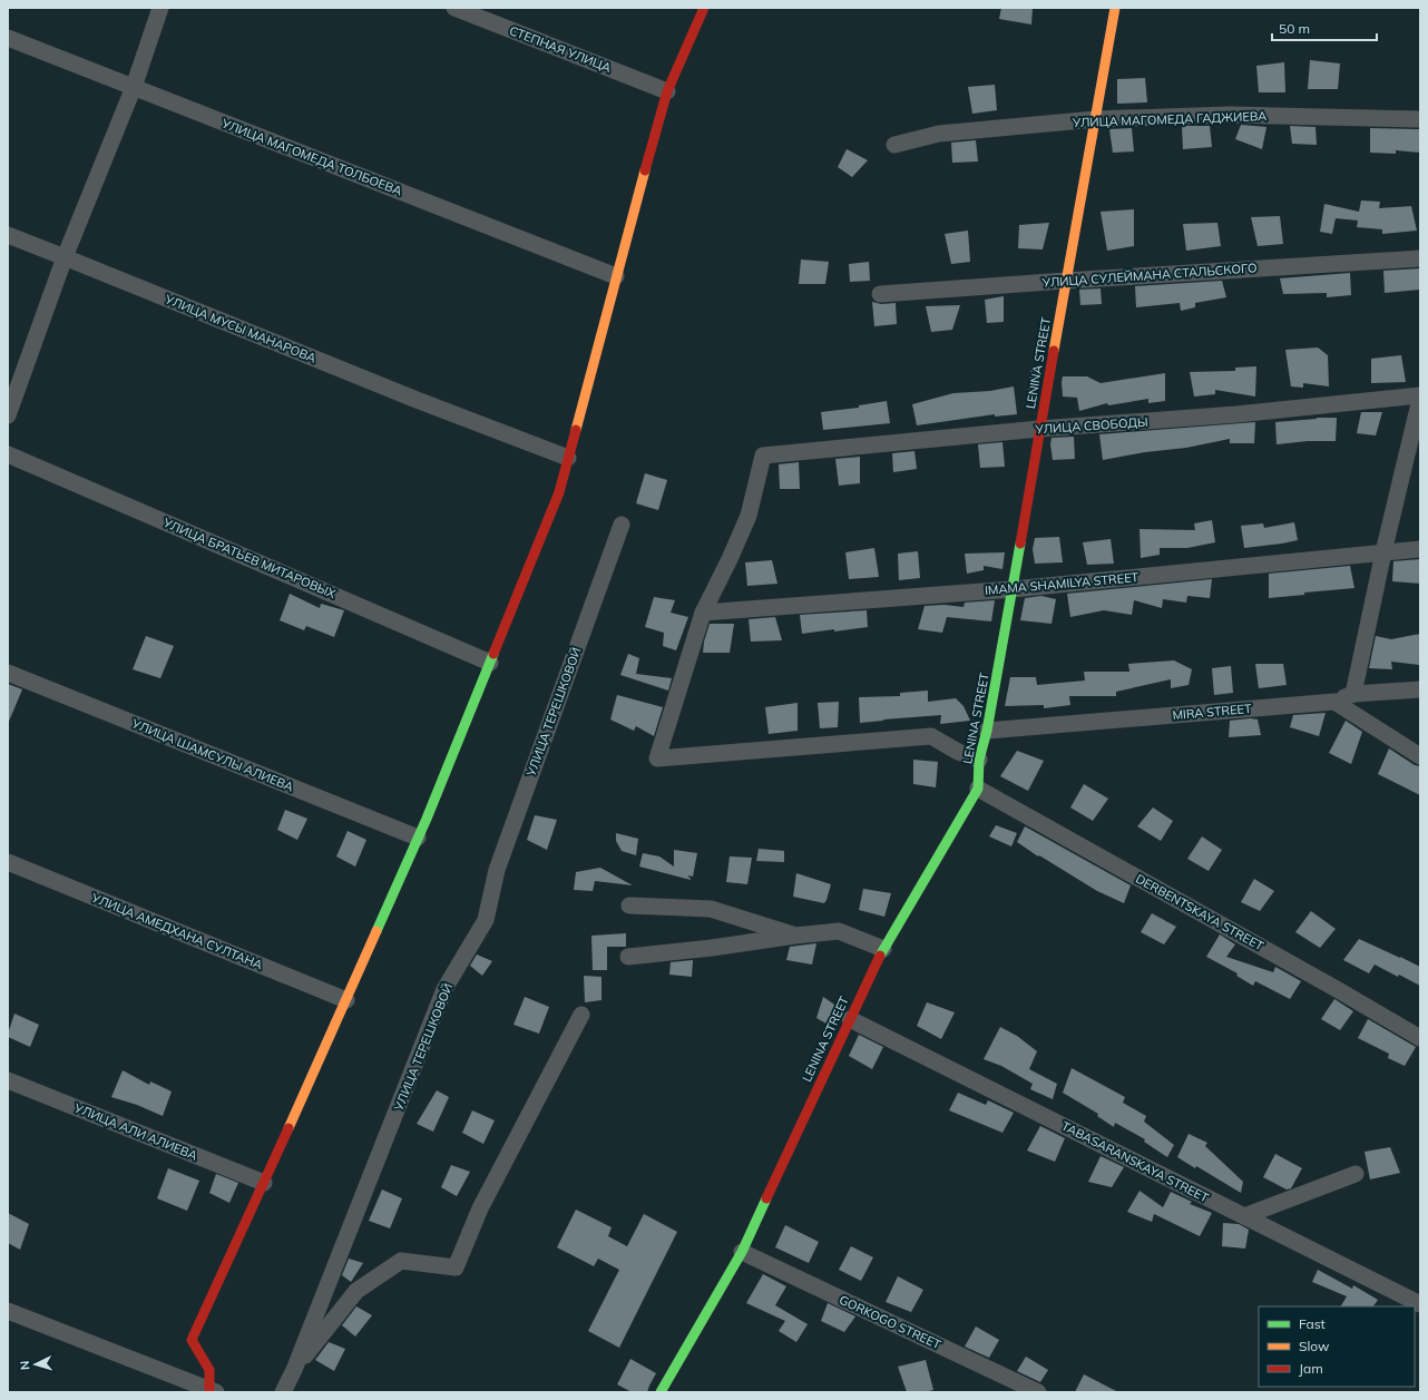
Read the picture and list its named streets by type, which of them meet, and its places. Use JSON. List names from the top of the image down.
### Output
{
  "streets": {
    "street": [
      "СТЕПНАЯ УЛИЦА",
      "УЛИЦА МАГОМЕДА ГАДЖИЕВА",
      "УЛИЦА МАГОМЕДА ТОЛБОЕВА",
      "УЛИЦА СУЛЕЙМАНА СТАЛЬСКОГО",
      "УЛИЦА МУСЫ МАНАРОВА",
      "LENINA STREET",
      "УЛИЦА СВОБОДЫ",
      "УЛИЦА БРАТЬЕВ МИТАРОВЫХ",
      "IMAMA SHAMILYA STREET",
      "УЛИЦА ТЕРЕШКОВОЙ",
      "MIRA STREET",
      "УЛИЦА ШАМСУЛЫ АЛИЕВА",
      "DERBENTSKAYA STREET",
      "УЛИЦА АМЕДХАНА СУЛТАНА",
      "УЛИЦА АЛИ АЛИЕВА",
      "TABASARANSKAYA STREET",
      "GORKOGO STREET"
    ]
  },
  "crossings": [
    ["УЛИЦА МАГОМЕДА ГАДЖИЕВА", "LENINA STREET"],
    ["УЛИЦА СУЛЕЙМАНА СТАЛЬСКОГО", "LENINA STREET"],
    ["LENINA STREET", "УЛИЦА СВОБОДЫ"],
    ["LENINA STREET", "IMAMA SHAMILYA STREET"],
    ["LENINA STREET", "MIRA STREET"],
    ["LENINA STREET", "DERBENTSKAYA STREET"],
    ["LENINA STREET", "TABASARANSKAYA STREET"],
    ["LENINA STREET", "GORKOGO STREET"],
    ["УЛИЦА СВОБОДЫ", "IMAMA SHAMILYA STREET"]
  ],
  "legend": ["Fast", "Slow", "Jam"],
  "scale_bar": "50 m",
  "north": "left"
}
